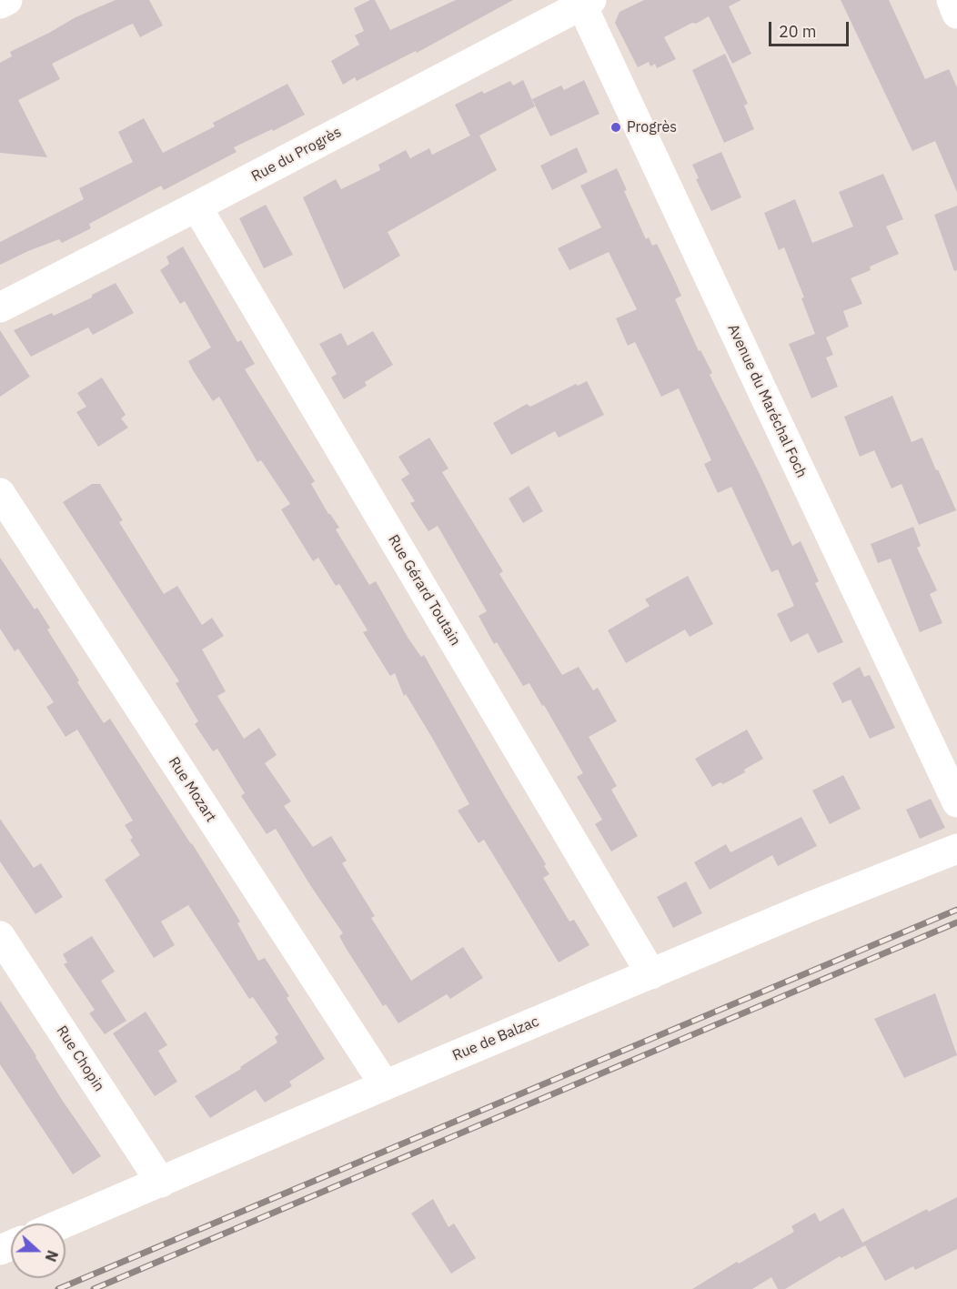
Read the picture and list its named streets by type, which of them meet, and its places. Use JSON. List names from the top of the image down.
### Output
{
  "streets": {
    "street": [
      "Rue du Progrès",
      "Avenue du Maréchal Foch",
      "Rue Gérard Toutain",
      "Rue Mozart",
      "Rue de Balzac",
      "Rue Chopin"
    ]
  },
  "crossings": [
    ["Rue du Progrès", "Avenue du Maréchal Foch"],
    ["Rue du Progrès", "Rue Gérard Toutain"],
    ["Rue Gérard Toutain", "Rue de Balzac"],
    ["Rue Mozart", "Rue de Balzac"],
    ["Rue de Balzac", "Rue Chopin"]
  ],
  "places": ["Progrès"],
  "scale_bar": "20 m",
  "north": "right"
}
